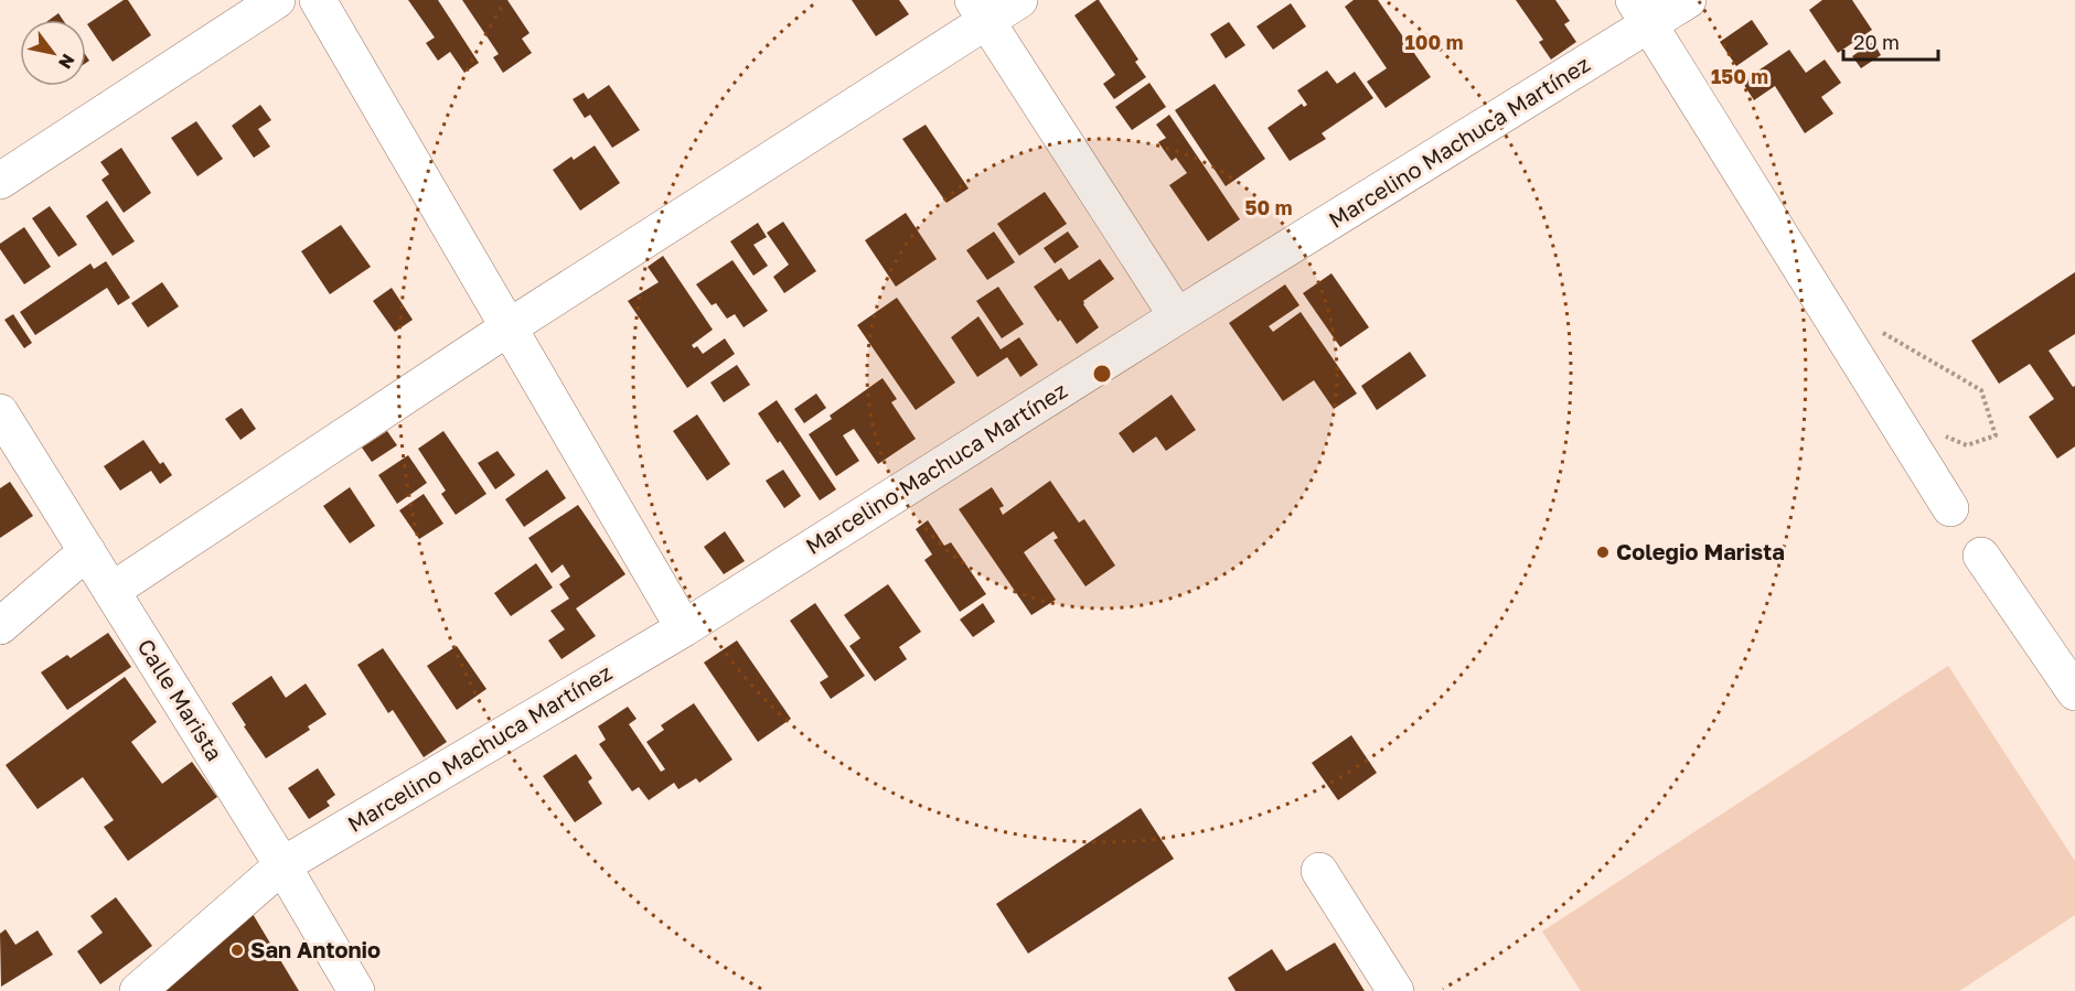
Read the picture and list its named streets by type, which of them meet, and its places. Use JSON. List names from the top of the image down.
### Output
{
  "streets": {
    "street": ["Marcelino Machuca Martínez", "Calle Marista"]
  },
  "crossings": [
    ["Marcelino Machuca Martínez", "Calle Marista"]
  ],
  "places": ["Colegio Marista", "San Antonio"],
  "scale_bar": "20 m",
  "north": "bottom right",
  "rings": ["100 m", "150 m", "50 m"]
}
